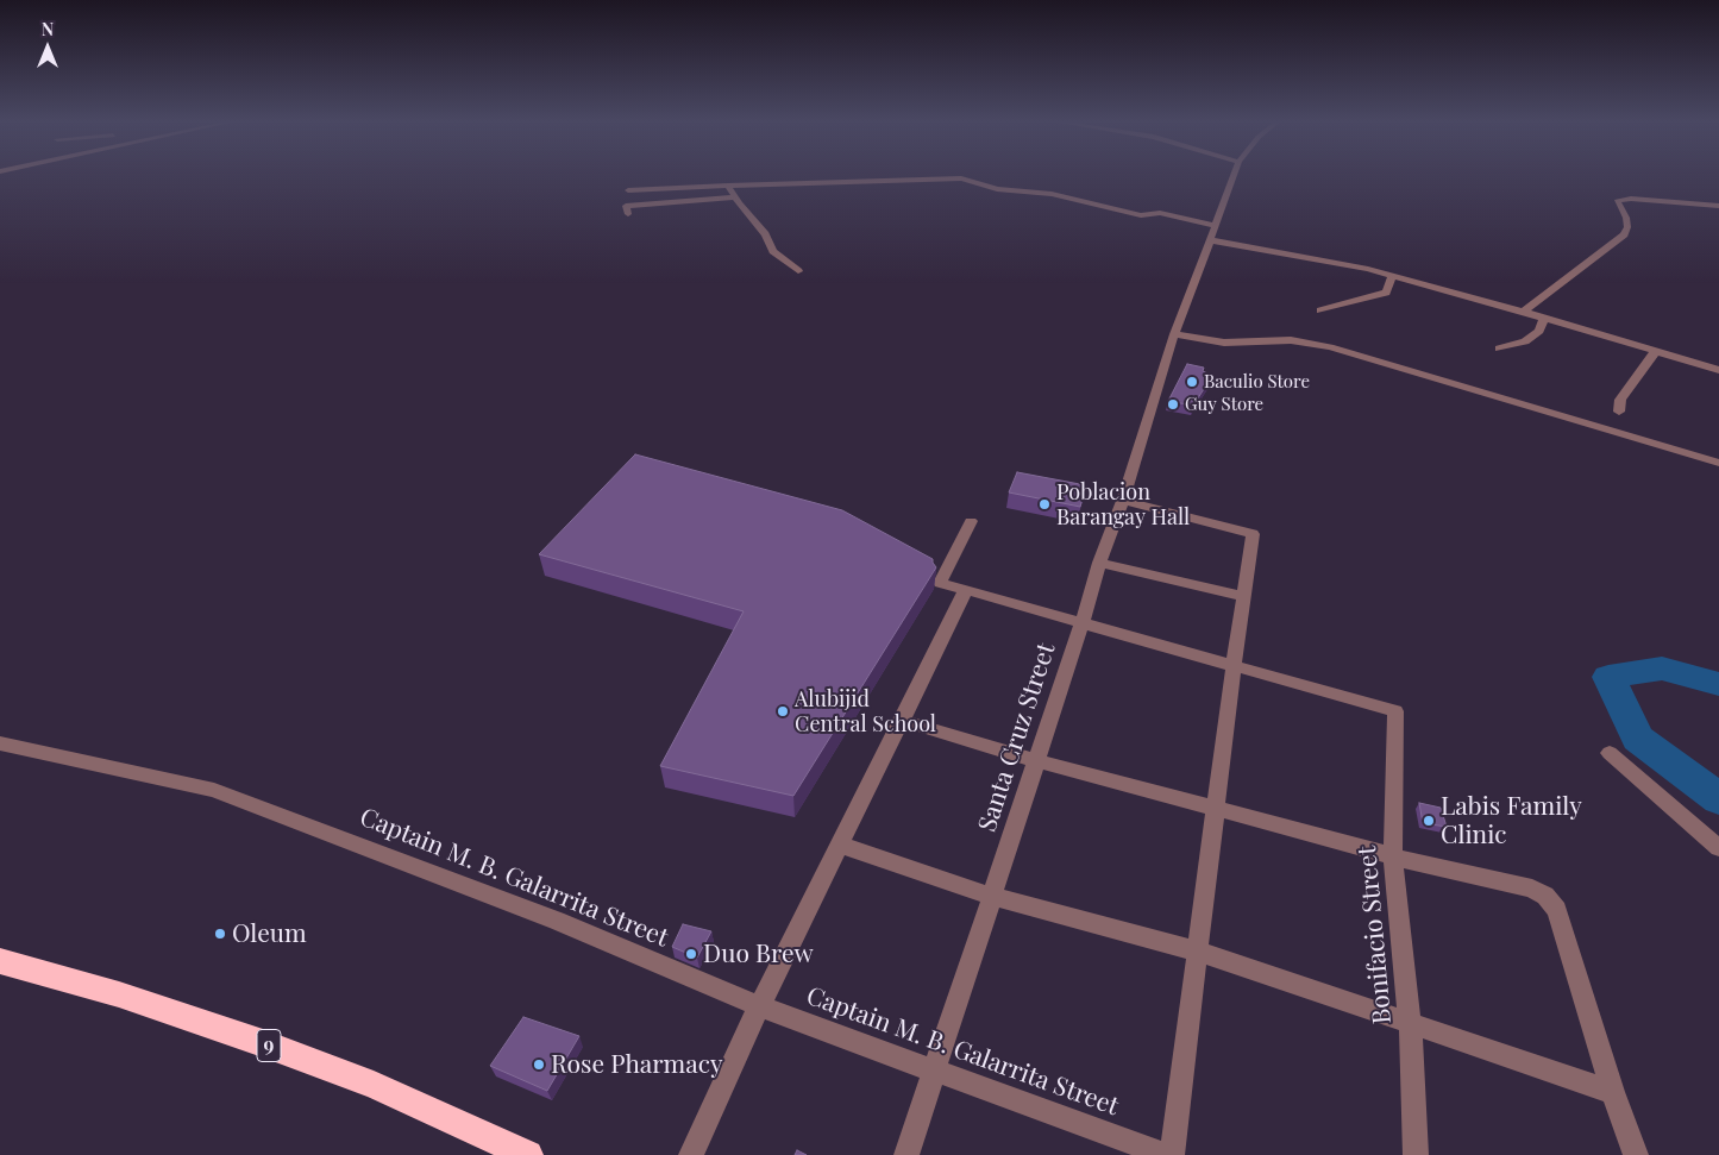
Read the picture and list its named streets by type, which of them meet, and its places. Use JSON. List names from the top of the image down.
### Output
{
  "streets": {
    "highway": ["9"],
    "street": ["Santa Cruz Street", "Captain M. B. Galarrita Street", "Bonifacio Street"]
  },
  "crossings": [
    ["Santa Cruz Street", "Captain M. B. Galarrita Street"]
  ],
  "places": [
    "Baculio Store",
    "Guy Store",
    "Poblacion Barangay Hall",
    "Alubijid Central School",
    "Labis Family Clinic",
    "Oleum",
    "Duo Brew",
    "Rose Pharmacy"
  ],
  "north": "top"
}
